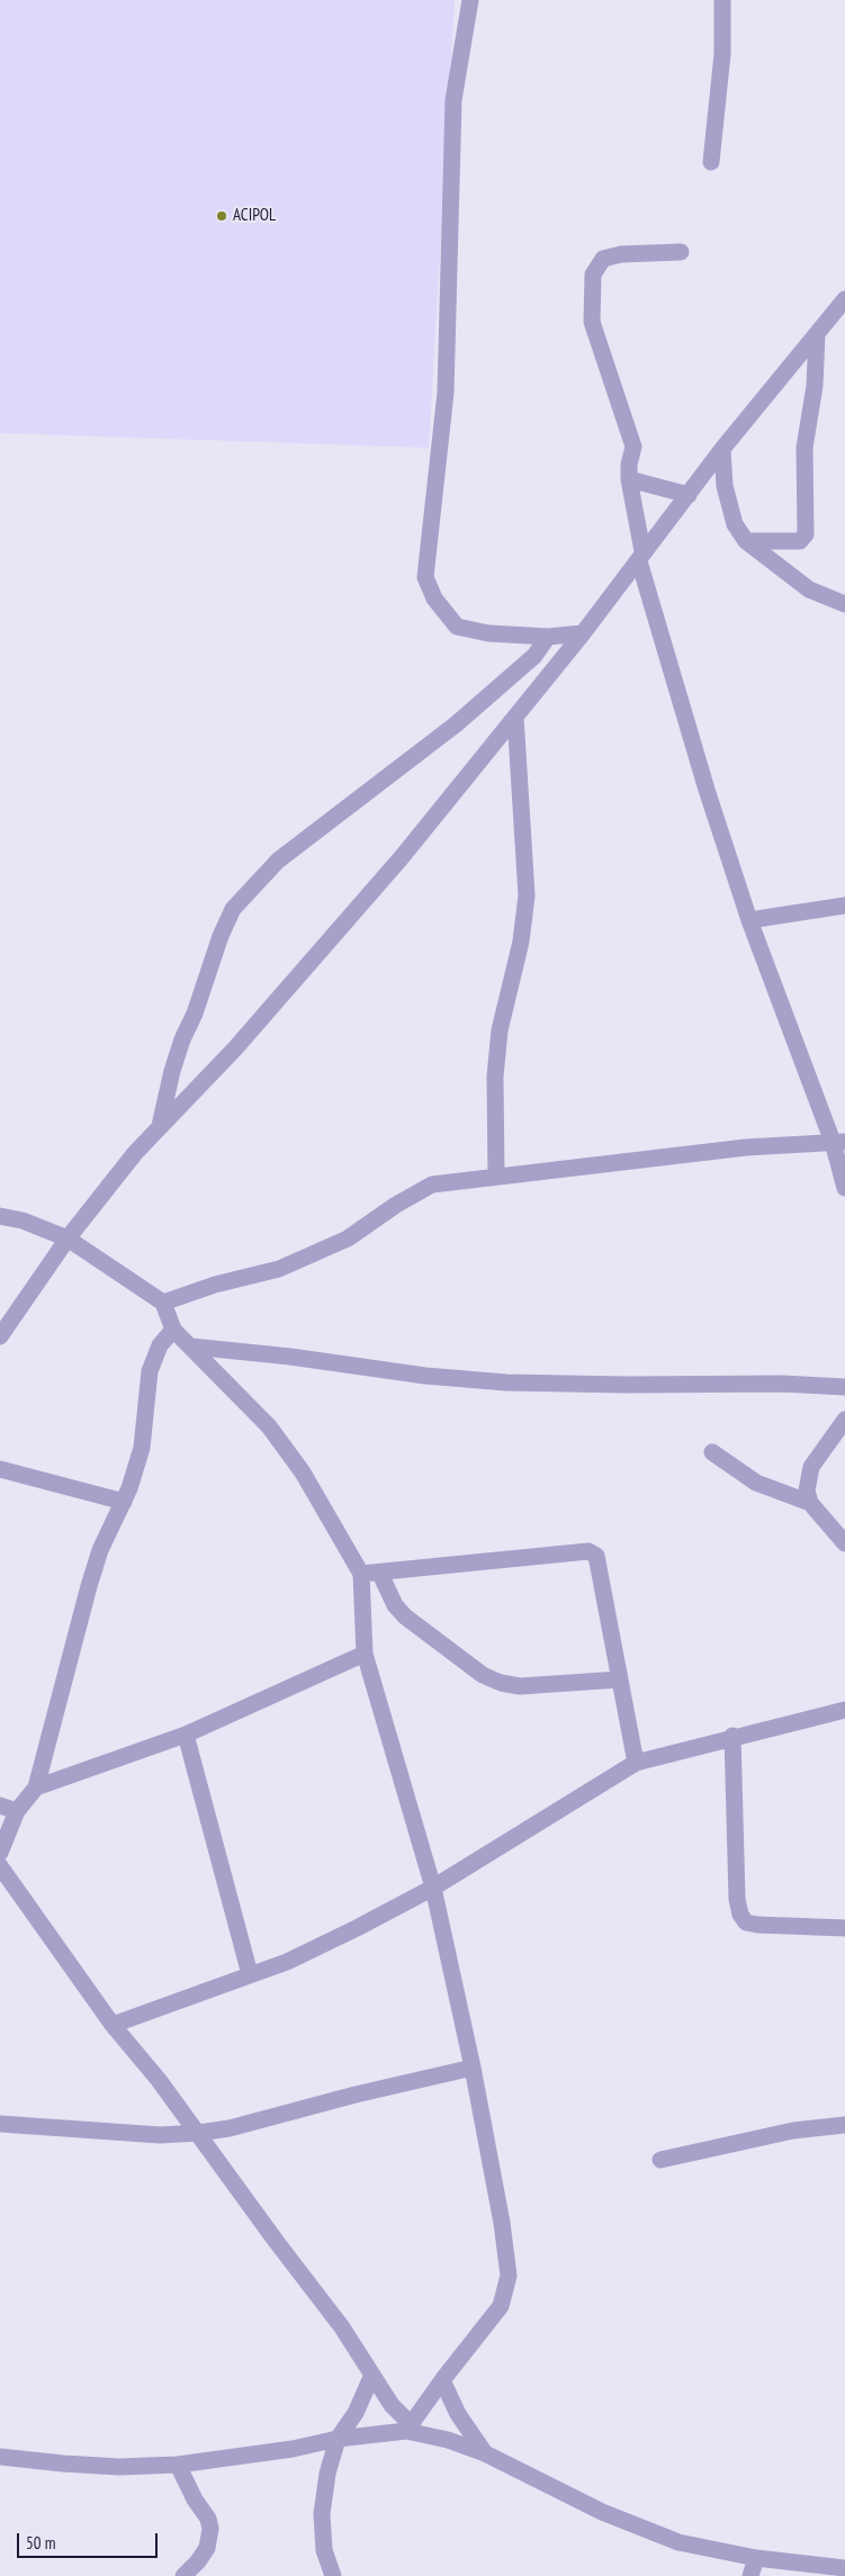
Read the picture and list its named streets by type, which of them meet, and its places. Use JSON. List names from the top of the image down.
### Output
{
  "places": ["ACIPOL"],
  "scale_bar": "50 m"
}
